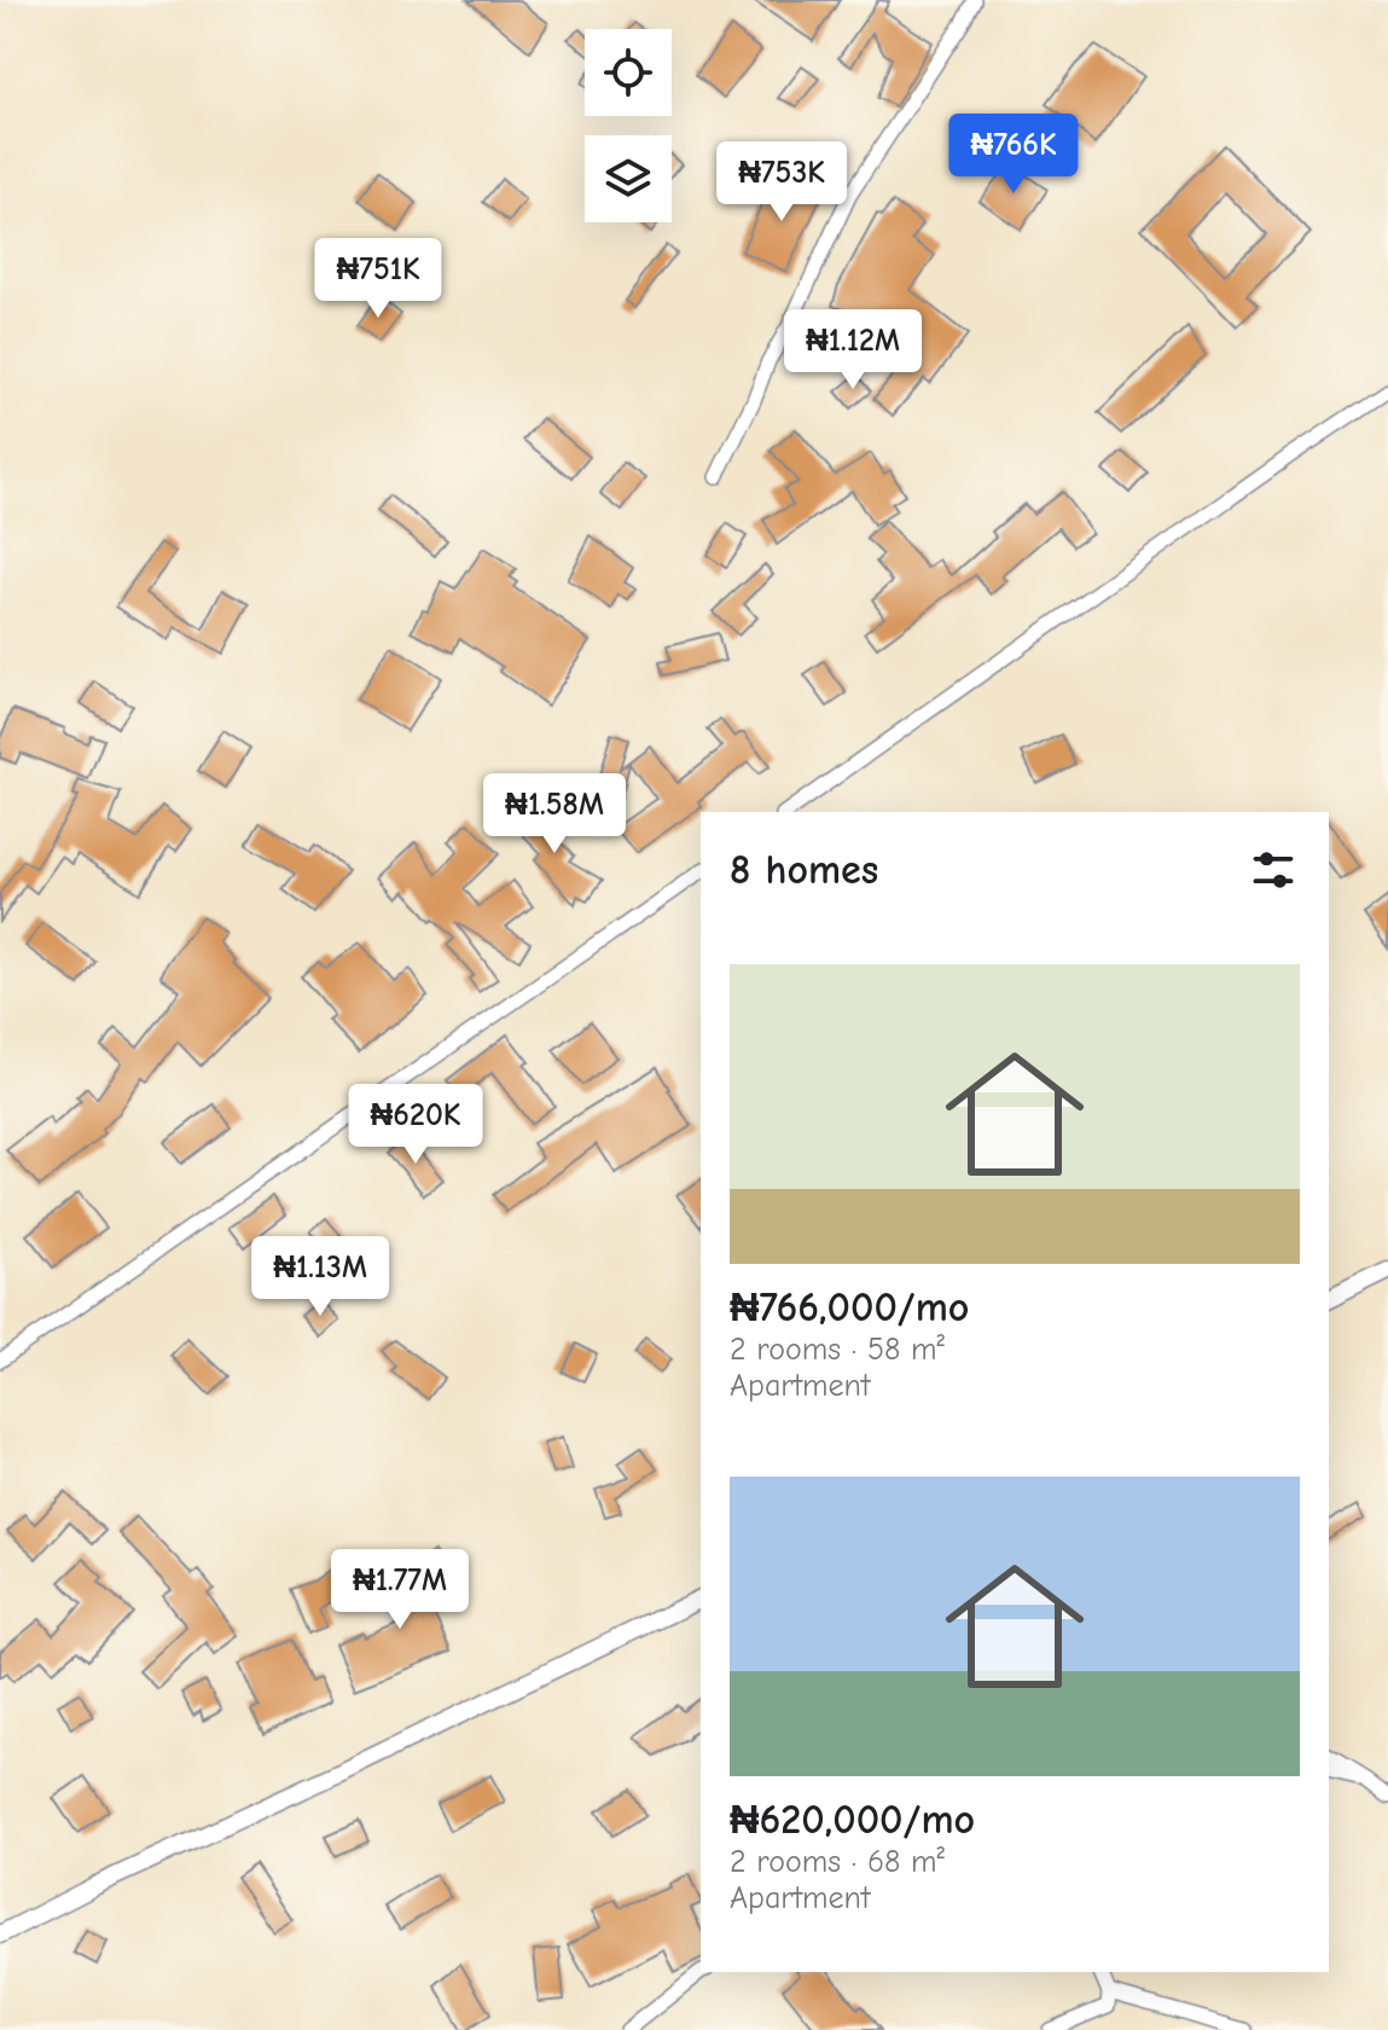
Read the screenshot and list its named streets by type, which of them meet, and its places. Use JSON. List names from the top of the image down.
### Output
{
  "page": {
    "price": [
      "₦766K",
      "₦753K",
      "₦751K",
      "₦1.12M",
      "₦1.58M",
      "₦620K",
      "₦1.13M",
      "₦1.77M"
    ],
    "heading": "8 homes",
    "list": [
      {
        "name": "₦766,000/mo",
        "note": "2 rooms · 58 m² · Apartment"
      },
      {
        "name": "₦620,000/mo",
        "note": "2 rooms · 68 m² · Apartment"
      }
    ]
  }
}
